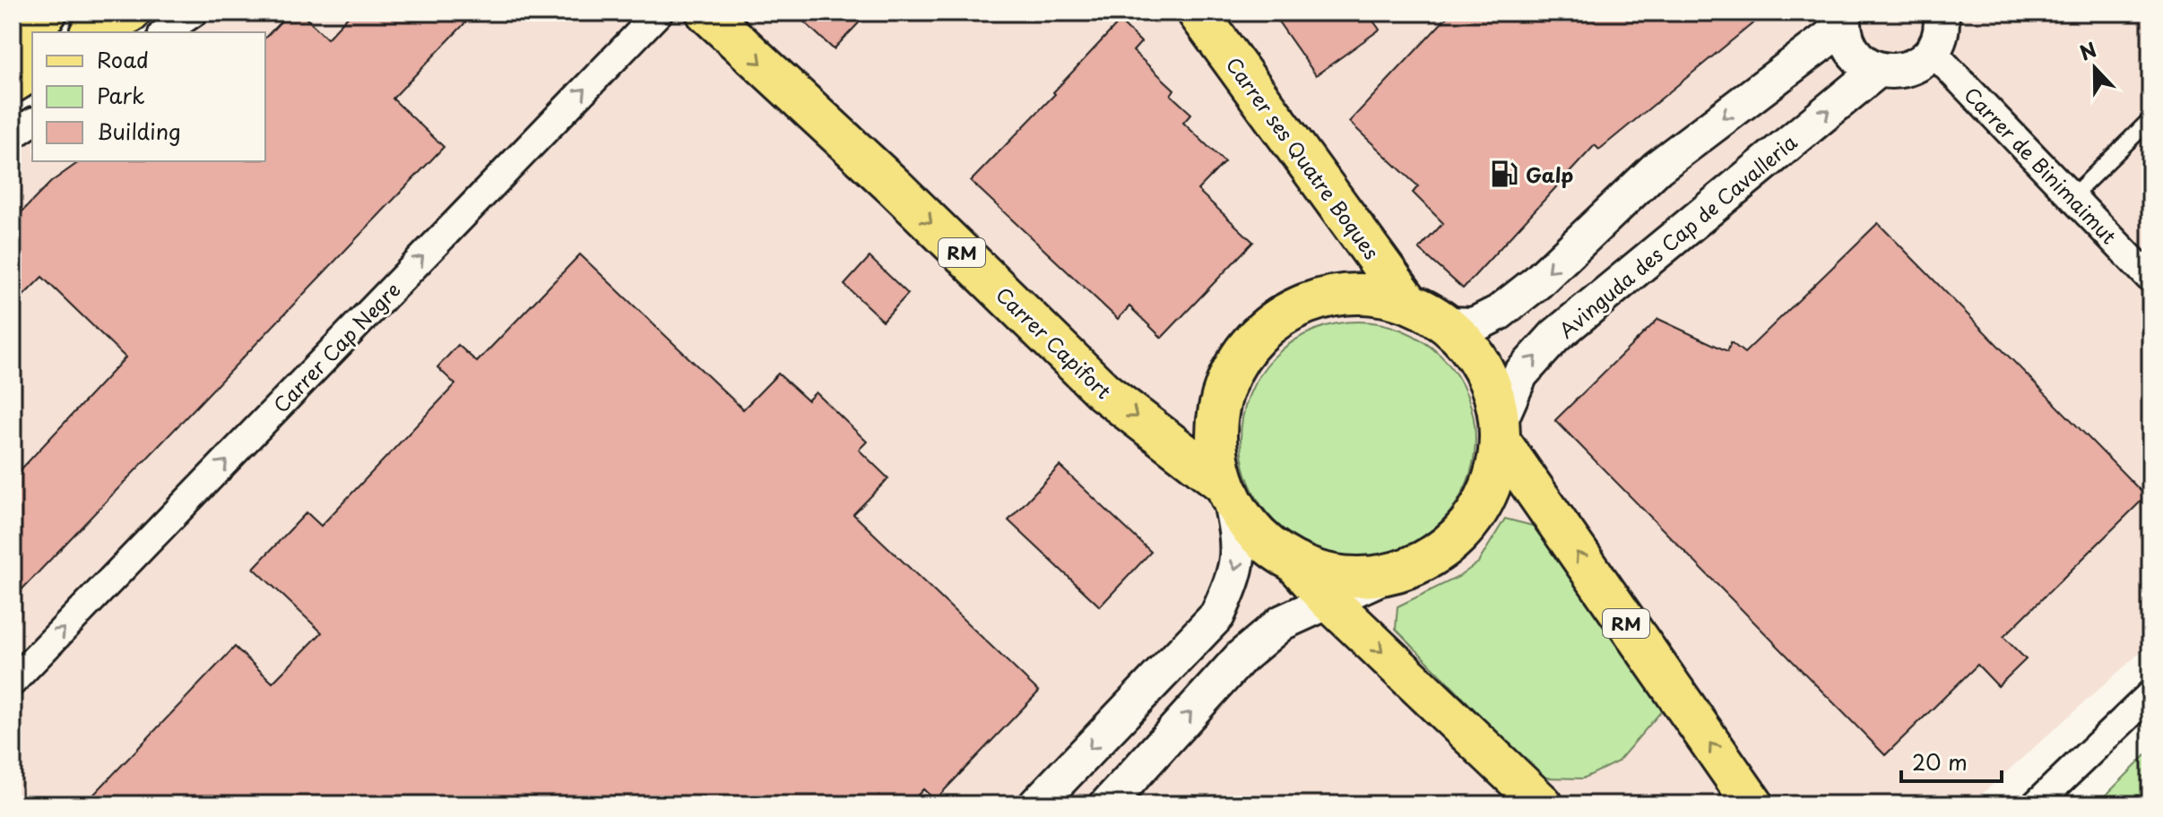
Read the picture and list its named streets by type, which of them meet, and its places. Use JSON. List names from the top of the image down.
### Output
{
  "streets": {
    "main road": ["Carrer ses Quatre Boques", "RM", "Carrer Capifort"],
    "street": ["Carrer de Binimaimut", "Avinguda des Cap de Cavalleria", "Carrer Cap Negre"]
  },
  "crossings": [
    ["Carrer ses Quatre Boques", "RM"],
    ["Avinguda des Cap de Cavalleria", "RM"],
    ["RM", "Carrer Capifort"]
  ],
  "one_way": ["Carrer Capifort", "Carrer Cap Negre"],
  "places": {
    "fuel station": ["Galp"]
  },
  "legend": ["Road", "Park", "Building"],
  "scale_bar": "20 m",
  "north": "top"
}
